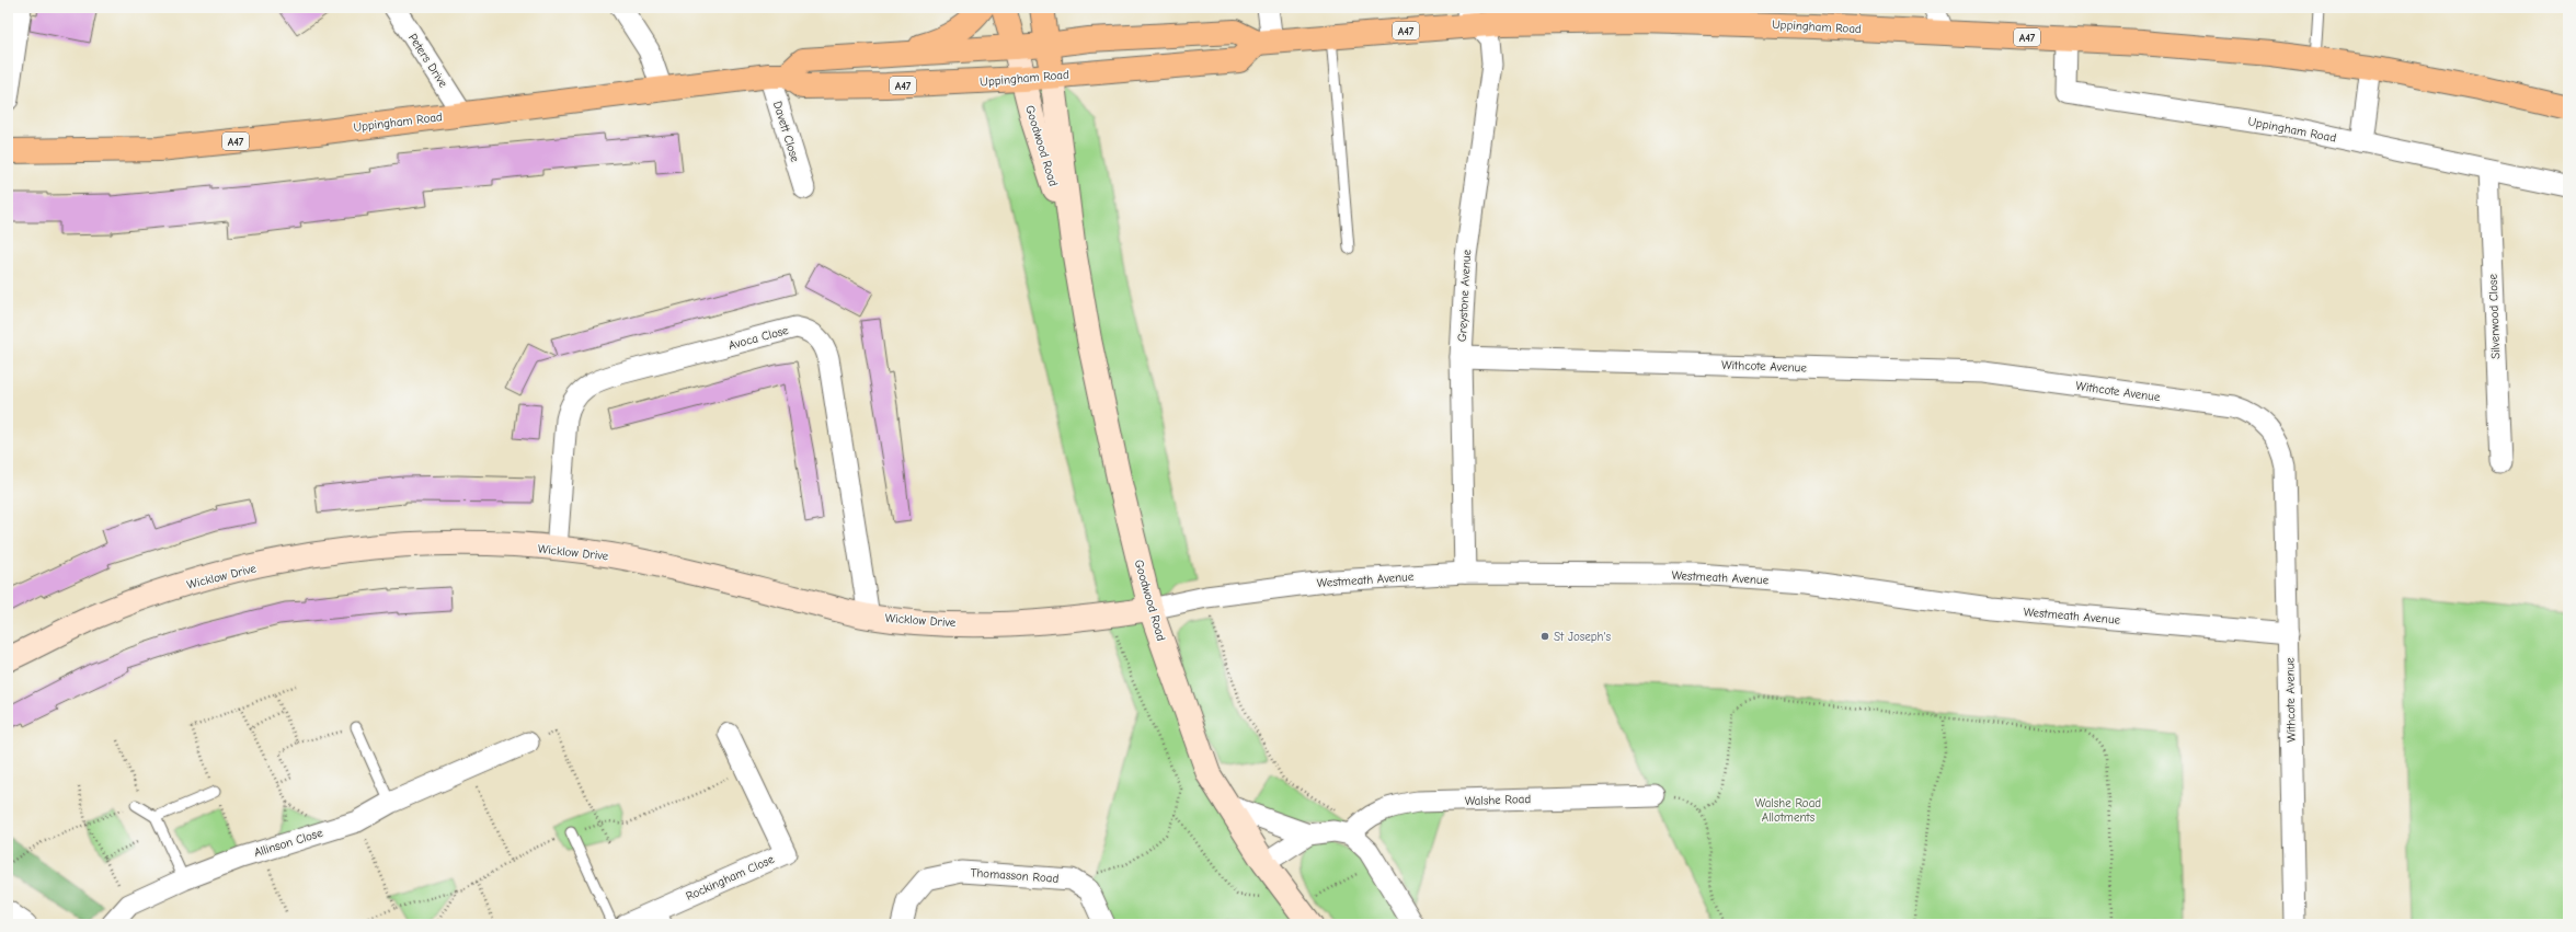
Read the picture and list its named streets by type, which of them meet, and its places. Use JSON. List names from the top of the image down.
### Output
{
  "streets": {
    "highway": ["Uppingham Road", "A47"],
    "street": [
      "Peters Drive",
      "Davett Close",
      "Goodwood Road",
      "Greystone Avenue",
      "Silverwood Close",
      "Avoca Close",
      "Withcote Avenue",
      "Wicklow Drive",
      "Westmeath Avenue",
      "Walshe Road",
      "Allinson Close",
      "Thomasson Road",
      "Rockingham Close"
    ]
  },
  "crossings": [
    ["Uppingham Road", "Peters Drive"],
    ["Uppingham Road", "Davett Close"],
    ["Uppingham Road", "Goodwood Road"],
    ["Uppingham Road", "Greystone Avenue"],
    ["Uppingham Road", "Silverwood Close"],
    ["Goodwood Road", "Wicklow Drive"],
    ["Goodwood Road", "Westmeath Avenue"],
    ["Greystone Avenue", "Withcote Avenue"],
    ["Greystone Avenue", "Westmeath Avenue"],
    ["Avoca Close", "Wicklow Drive"],
    ["Withcote Avenue", "Westmeath Avenue"],
    ["Wicklow Drive", "Westmeath Avenue"]
  ],
  "parks": ["Walshe Road Allotments"],
  "places": ["St Joseph's"]
}
